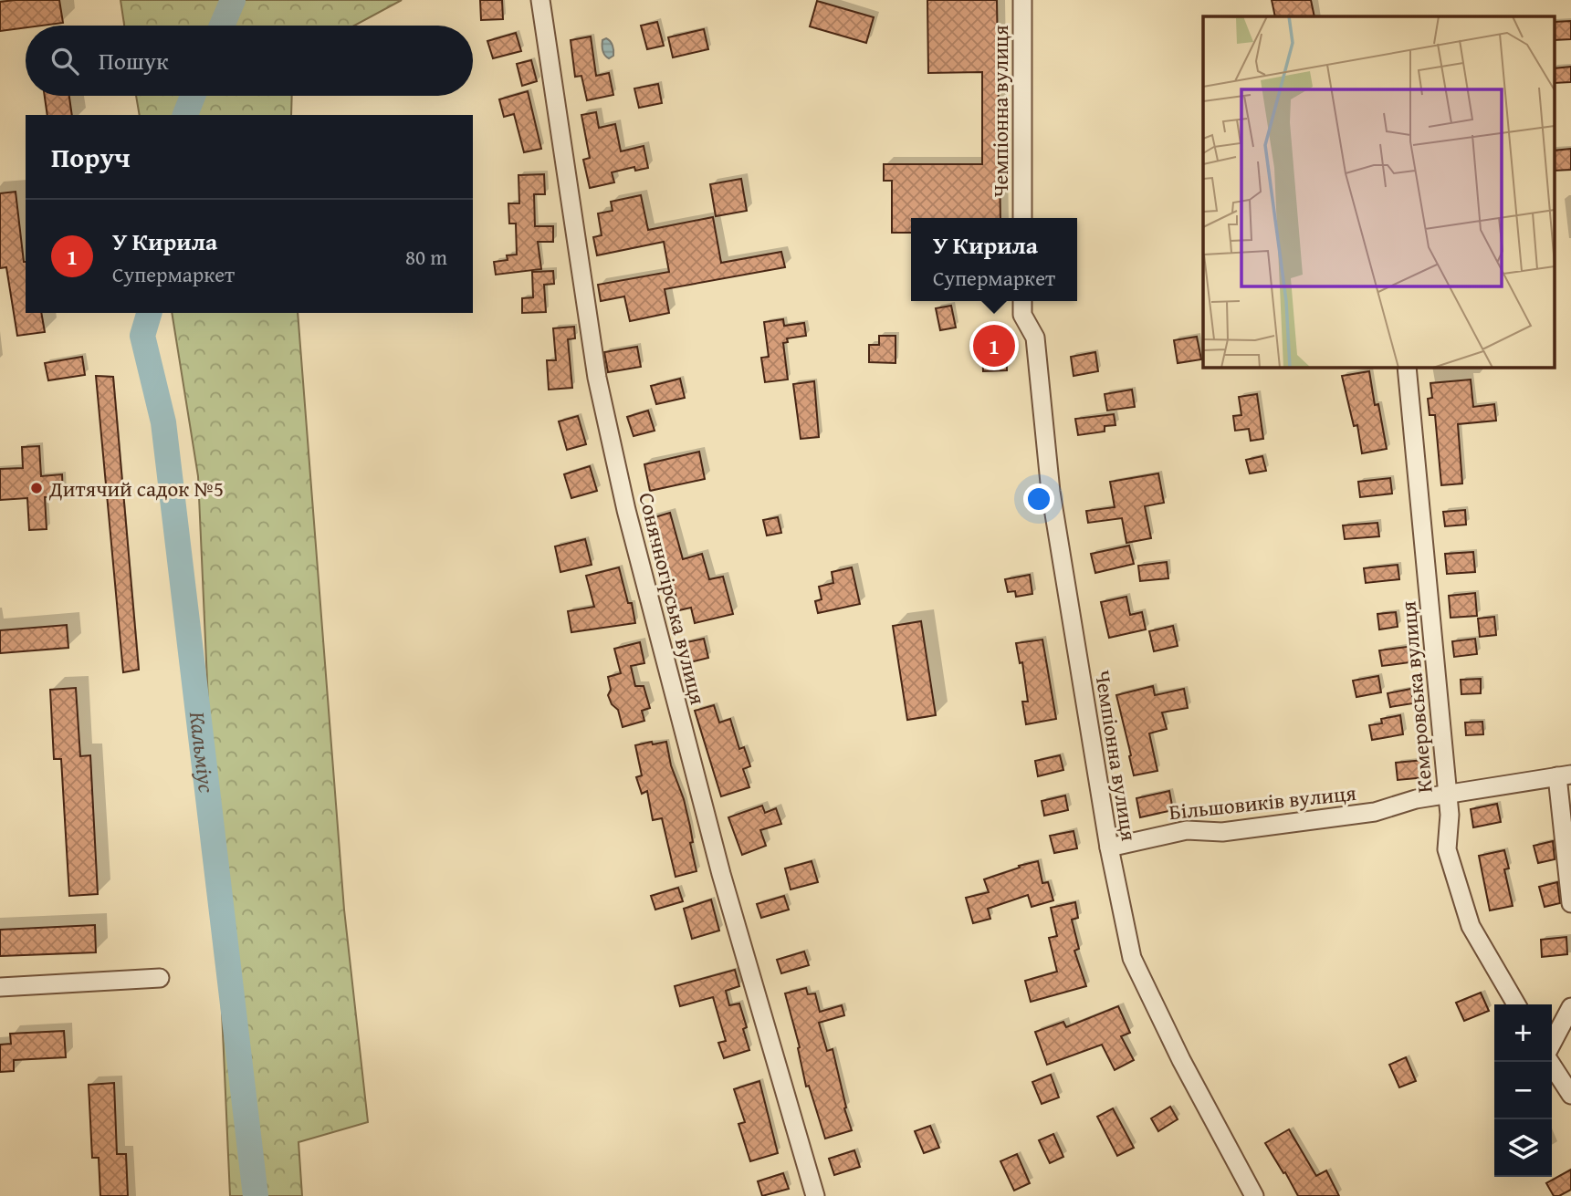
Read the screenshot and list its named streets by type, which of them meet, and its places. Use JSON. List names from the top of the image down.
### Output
{
  "streets": {
    "street": [
      "Чемпіонна вулиця",
      "Сонячногірська вулиця",
      "Кемеровська вулиця",
      "Більшовиків вулиця"
    ]
  },
  "crossings": [
    ["Чемпіонна вулиця", "Більшовиків вулиця"],
    ["Кемеровська вулиця", "Більшовиків вулиця"]
  ],
  "water": ["Кальміус"],
  "places": ["Дитячий садок №5"],
  "page": {
    "search": "Пошук",
    "heading": "Поруч",
    "list": [
      {
        "mark": "1",
        "name": "У Кирила",
        "note": "Супермаркет",
        "value": "80 m"
      }
    ],
    "popup": ["У Кирила", "Супермаркет"],
    "pins": "1",
    "map_buttons": ["+", "−"]
  }
}
